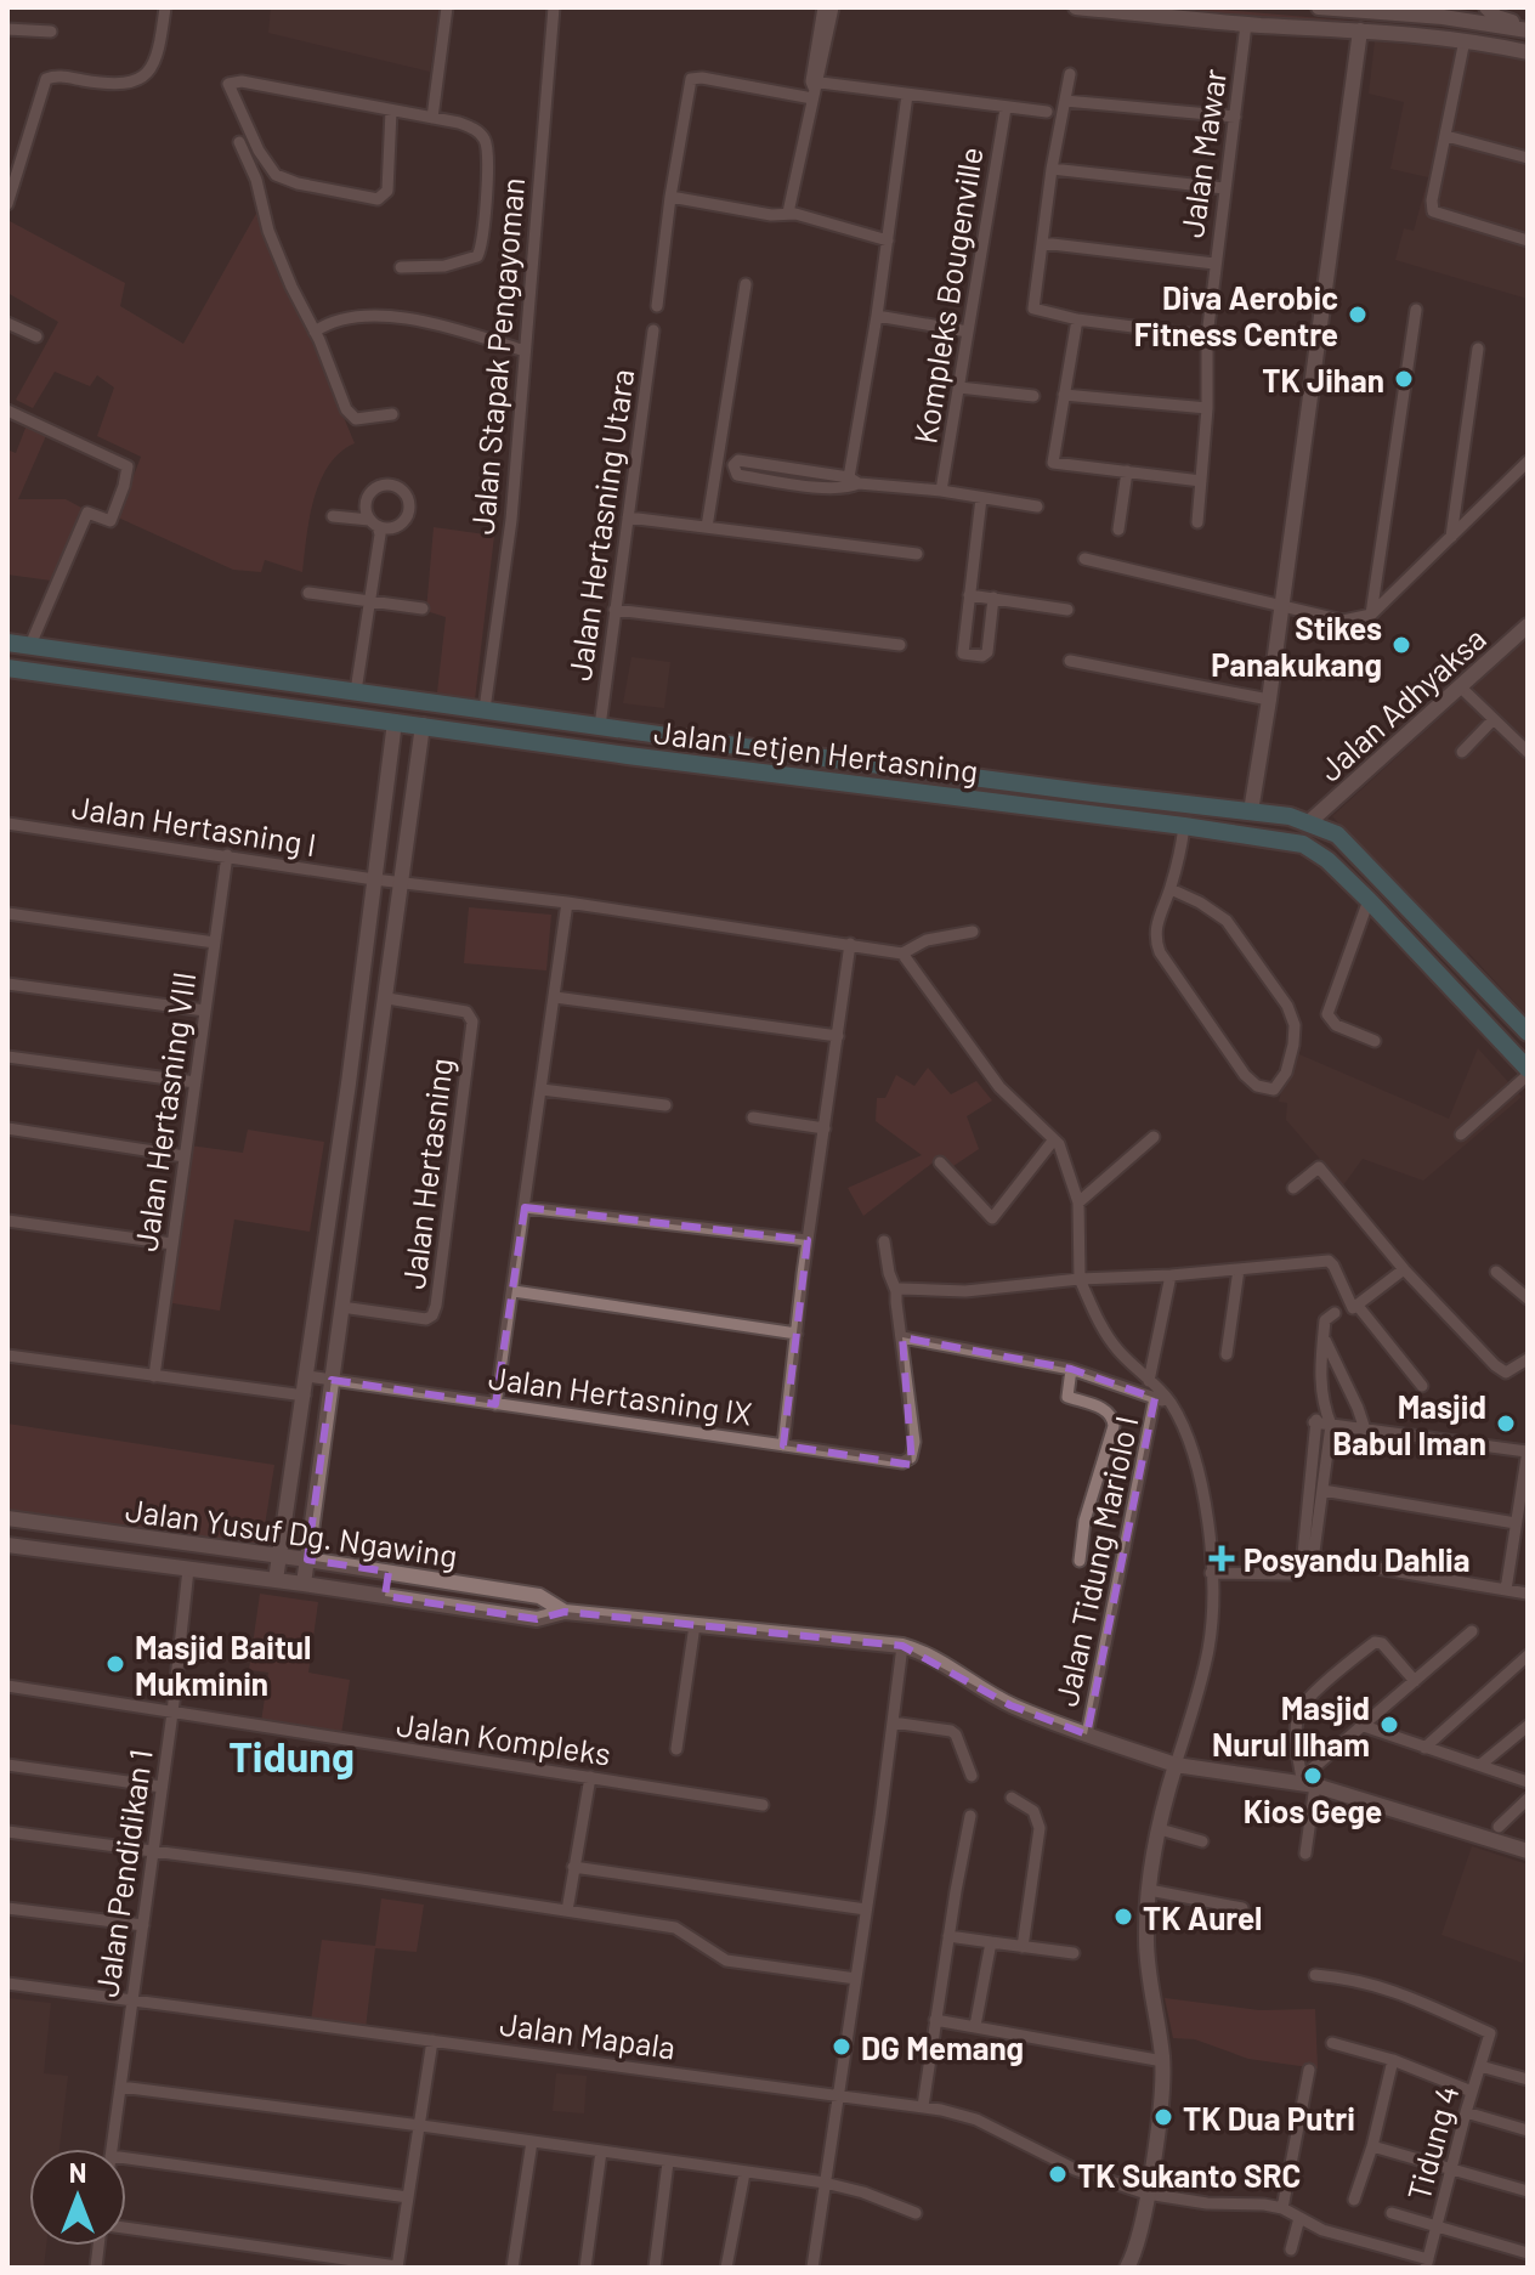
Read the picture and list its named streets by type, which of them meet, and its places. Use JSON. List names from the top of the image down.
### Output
{
  "streets": {
    "main road": ["Jalan Letjen Hertasning"],
    "street": [
      "Jalan Mawar",
      "Kompleks Bougenville",
      "Jalan Stapak Pengayoman",
      "Jalan Hertasning Utara",
      "Jalan Adhyaksa",
      "Jalan Hertasning I",
      "Jalan Hertasning VIII",
      "Jalan Hertasning",
      "Jalan Hertasning IX",
      "Jalan Yusuf Dg. Ngawing",
      "Jalan Tidung Mariolo I",
      "Jalan Kompleks",
      "Jalan Pendidikan 1",
      "Jalan Mapala",
      "Tidung 4"
    ]
  },
  "crossings": [
    ["Jalan Stapak Pengayoman", "Jalan Letjen Hertasning"],
    ["Jalan Hertasning Utara", "Jalan Letjen Hertasning"],
    ["Jalan Adhyaksa", "Jalan Letjen Hertasning"],
    ["Jalan Hertasning I", "Jalan Hertasning VIII"],
    ["Jalan Yusuf Dg. Ngawing", "Jalan Tidung Mariolo I"],
    ["Jalan Yusuf Dg. Ngawing", "Jalan Pendidikan 1"],
    ["Jalan Kompleks", "Jalan Pendidikan 1"],
    ["Jalan Pendidikan 1", "Jalan Mapala"]
  ],
  "districts": ["Tidung"],
  "places": {
    "other": [
      "Diva Aerobic Fitness Centre",
      "TK Jihan",
      "Stikes Panakukang",
      "Masjid Babul Iman",
      "Masjid Baitul Mukminin",
      "Masjid Nurul Ilham",
      "Kios Gege",
      "TK Aurel",
      "DG Memang",
      "TK Dua Putri",
      "TK Sukanto SRC"
    ],
    "health": ["Posyandu Dahlia"]
  },
  "north": "top"
}
